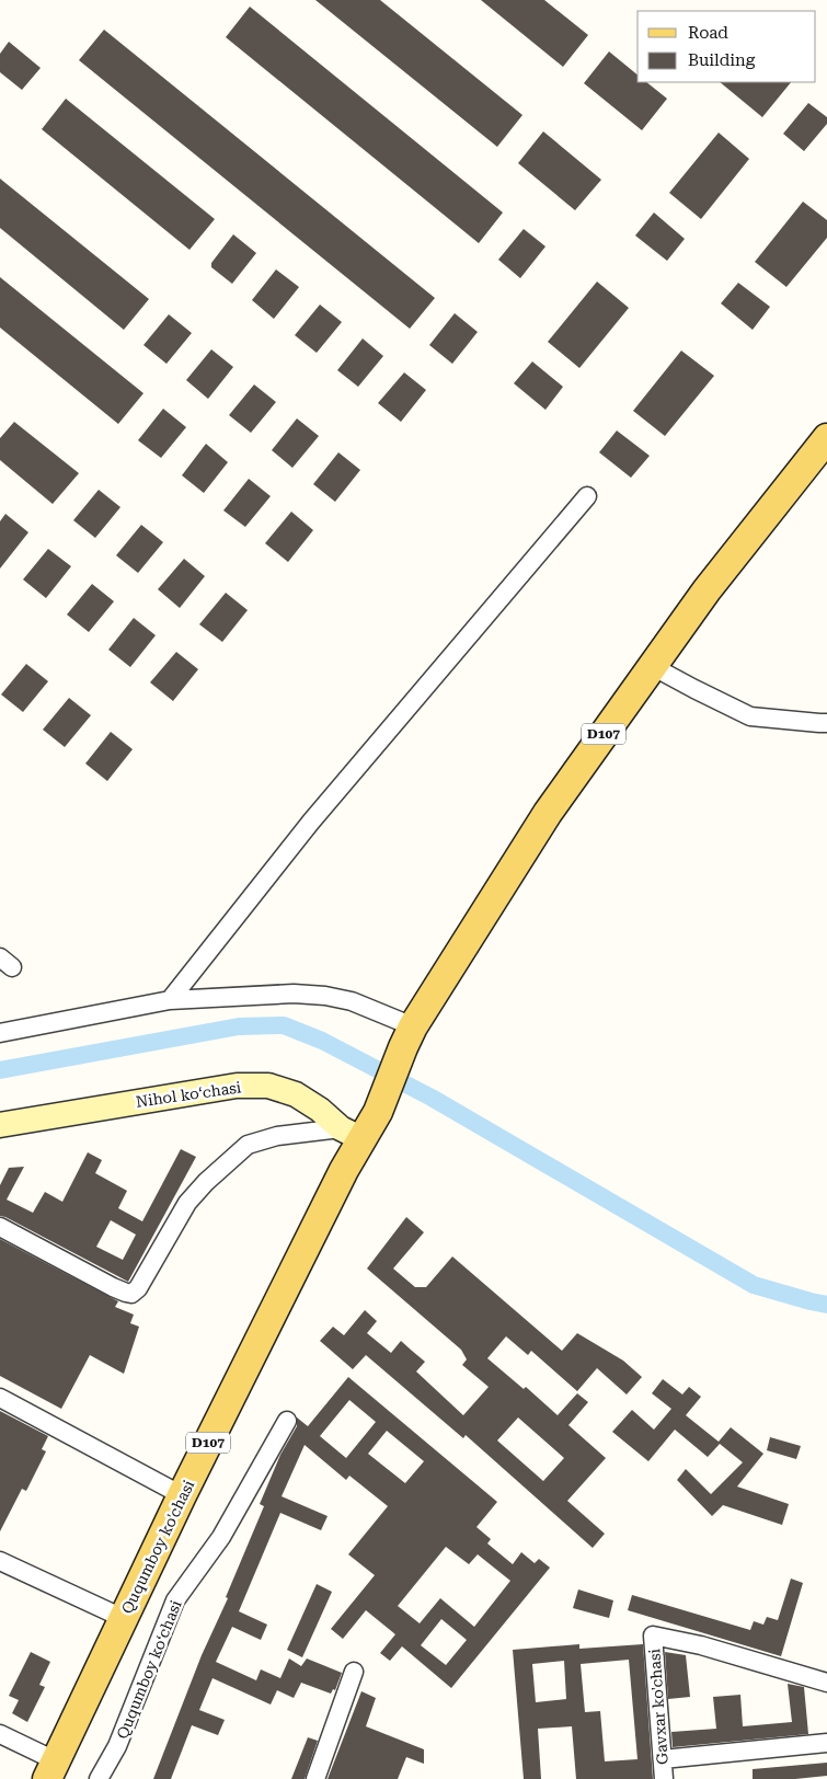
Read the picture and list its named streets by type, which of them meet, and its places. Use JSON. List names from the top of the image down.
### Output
{
  "streets": {
    "main road": ["D107", "Nihol koʻchasi", "Ququmboy ko'chasi"],
    "street": ["Ququmboy koʻchasi", "Gavxar ko'chasi"]
  },
  "crossings": [
    ["D107", "Ququmboy ko'chasi"],
    ["Nihol koʻchasi", "Ququmboy ko'chasi"]
  ],
  "legend": ["Road", "Building"]
}
